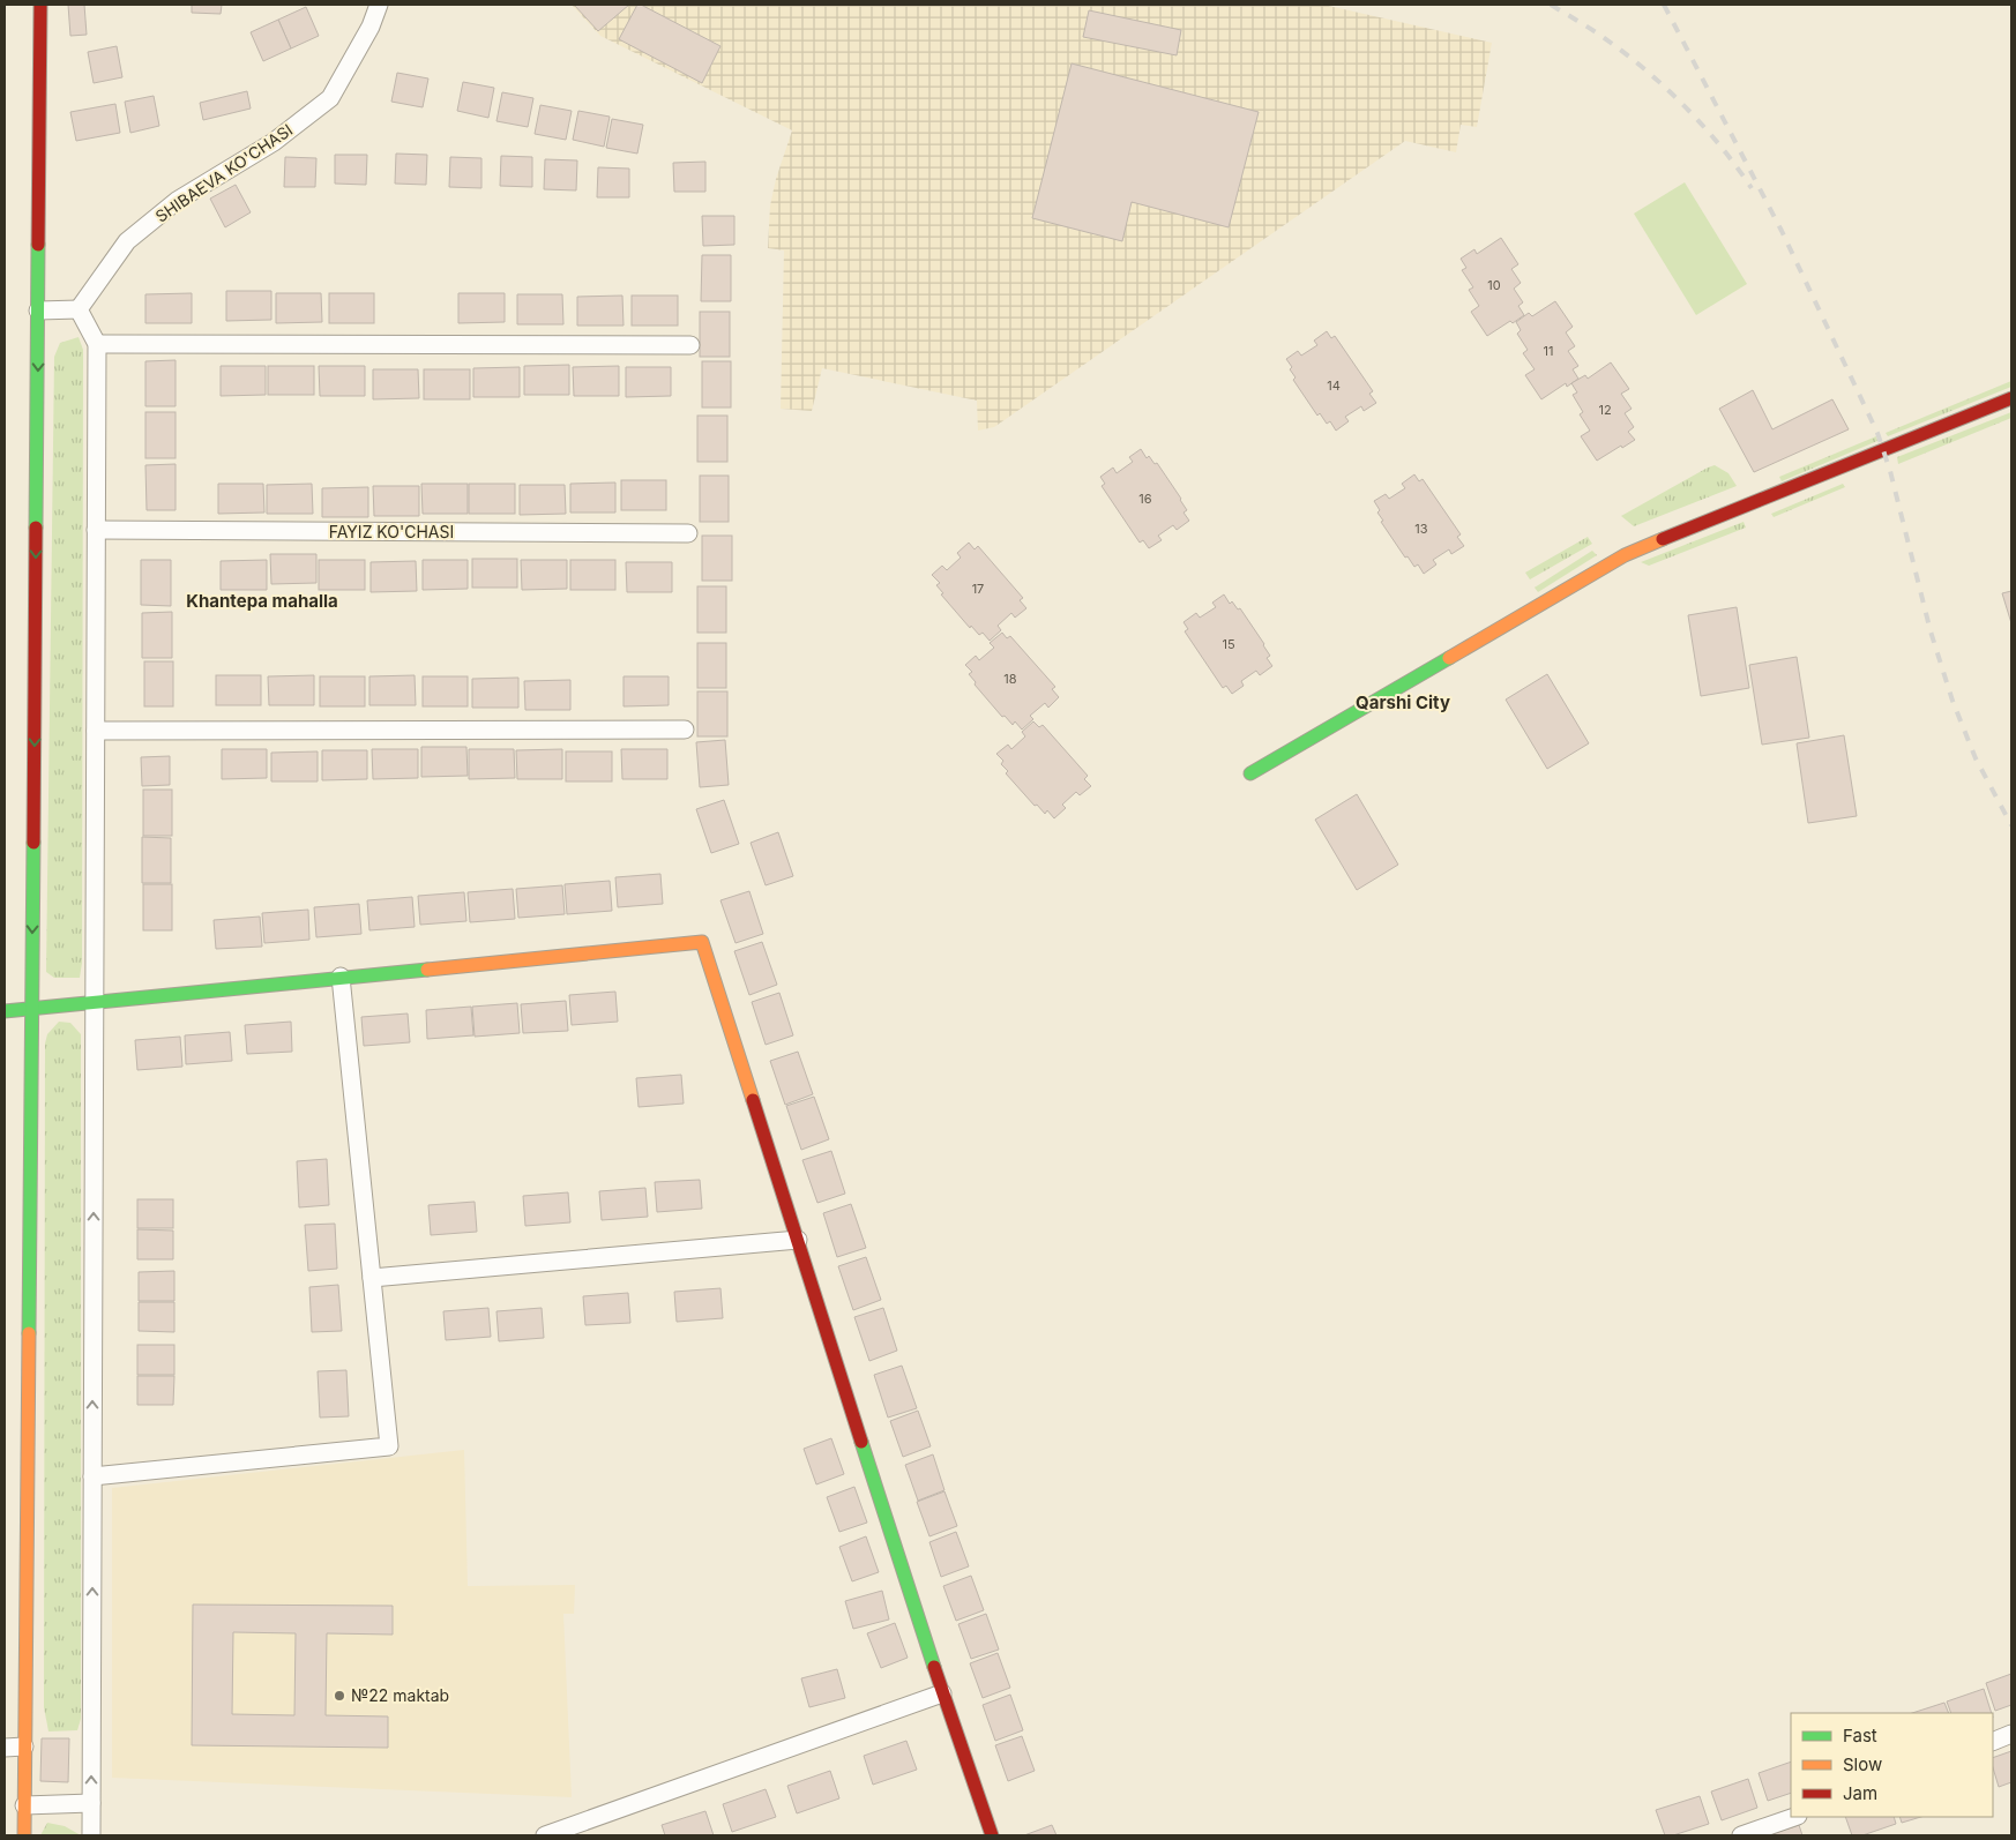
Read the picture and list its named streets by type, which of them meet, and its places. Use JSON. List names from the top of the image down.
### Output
{
  "streets": {
    "street": ["SHIBAEVA KO'CHASI", "FAYIZ KO'CHASI"]
  },
  "districts": ["Khantepa mahalla", "Qarshi City"],
  "places": ["№22 maktab"],
  "house_numbers": [
    "10",
    "11",
    "14",
    "12",
    "16",
    "13",
    "17",
    "15",
    "18"
  ],
  "legend": ["Fast", "Slow", "Jam"]
}
